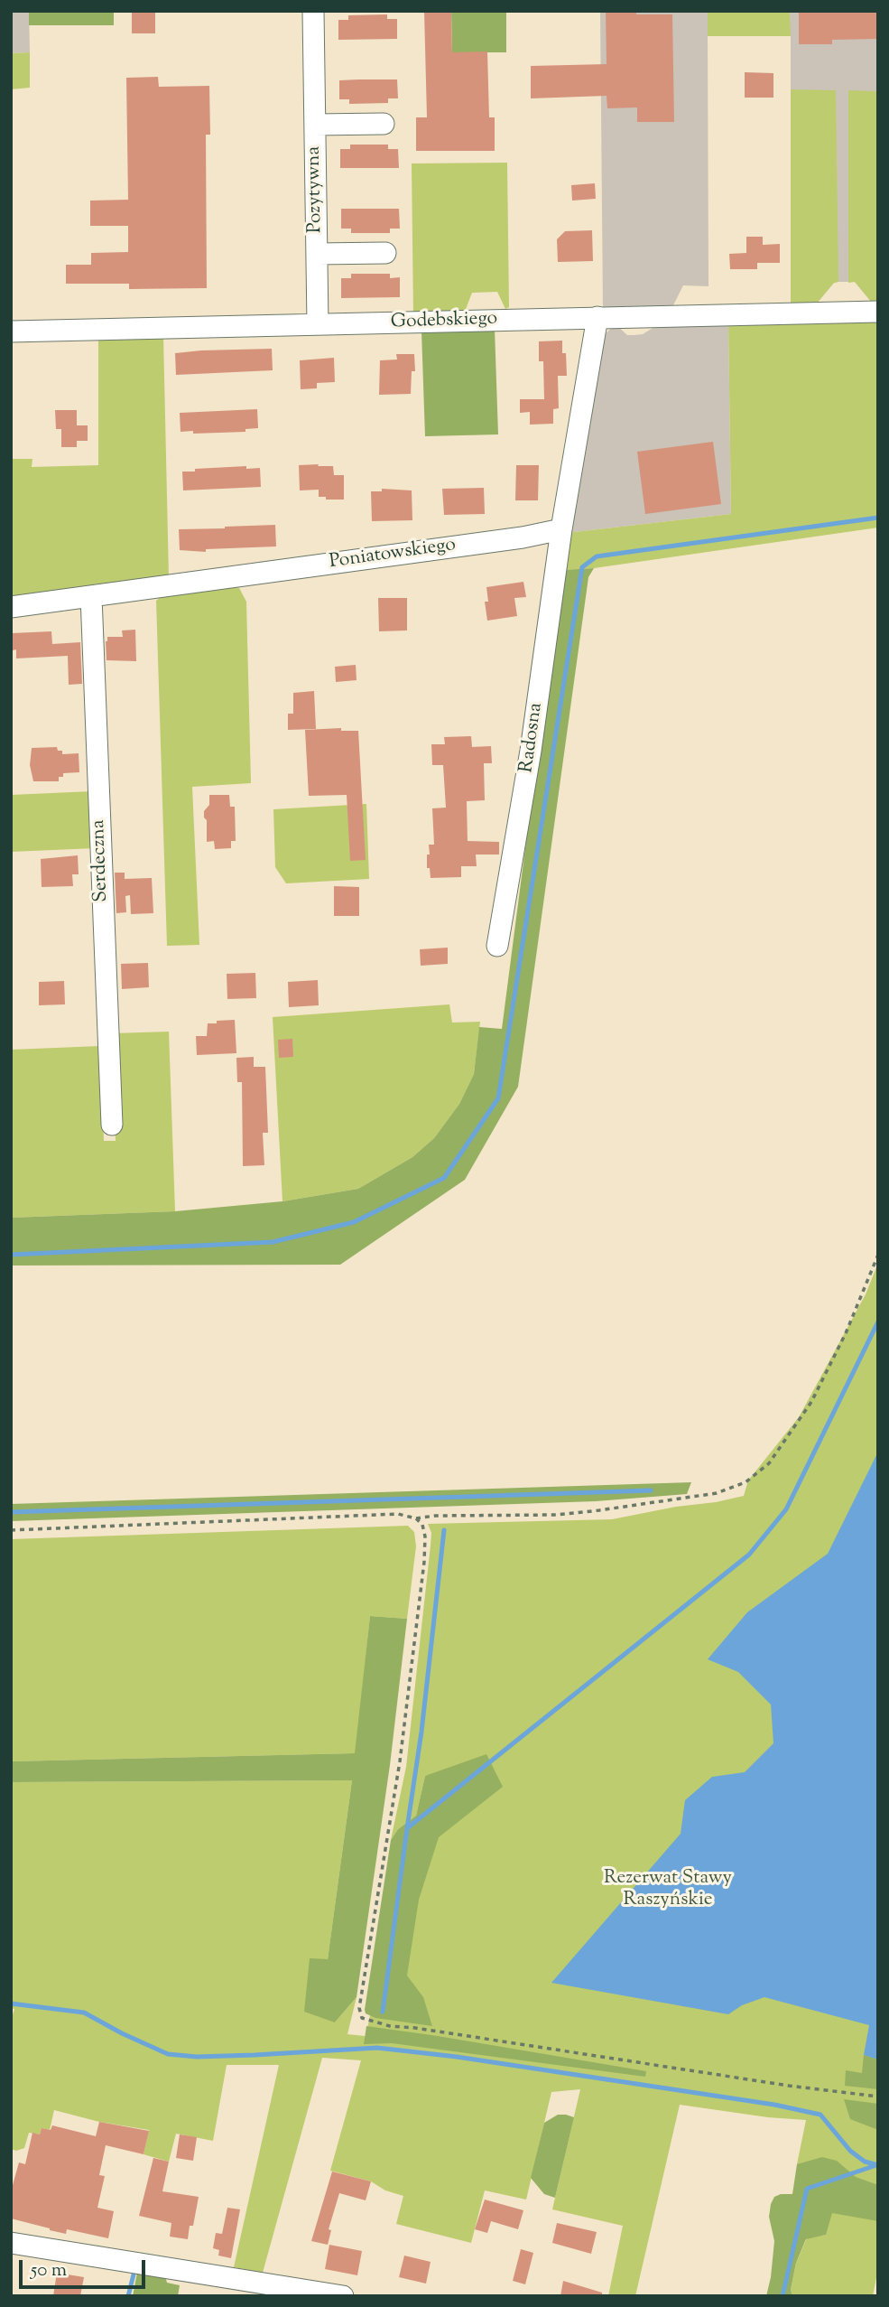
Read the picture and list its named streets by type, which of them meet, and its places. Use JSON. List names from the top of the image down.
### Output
{
  "streets": {
    "street": [
      "Pozytywna",
      "Godebskiego",
      "Poniatowskiego",
      "Radosna",
      "Serdeczna"
    ]
  },
  "crossings": [
    ["Pozytywna", "Godebskiego"],
    ["Poniatowskiego", "Radosna"],
    ["Poniatowskiego", "Serdeczna"]
  ],
  "parks": ["Rezerwat Stawy Raszyńskie"],
  "scale_bar": "50 m"
}
